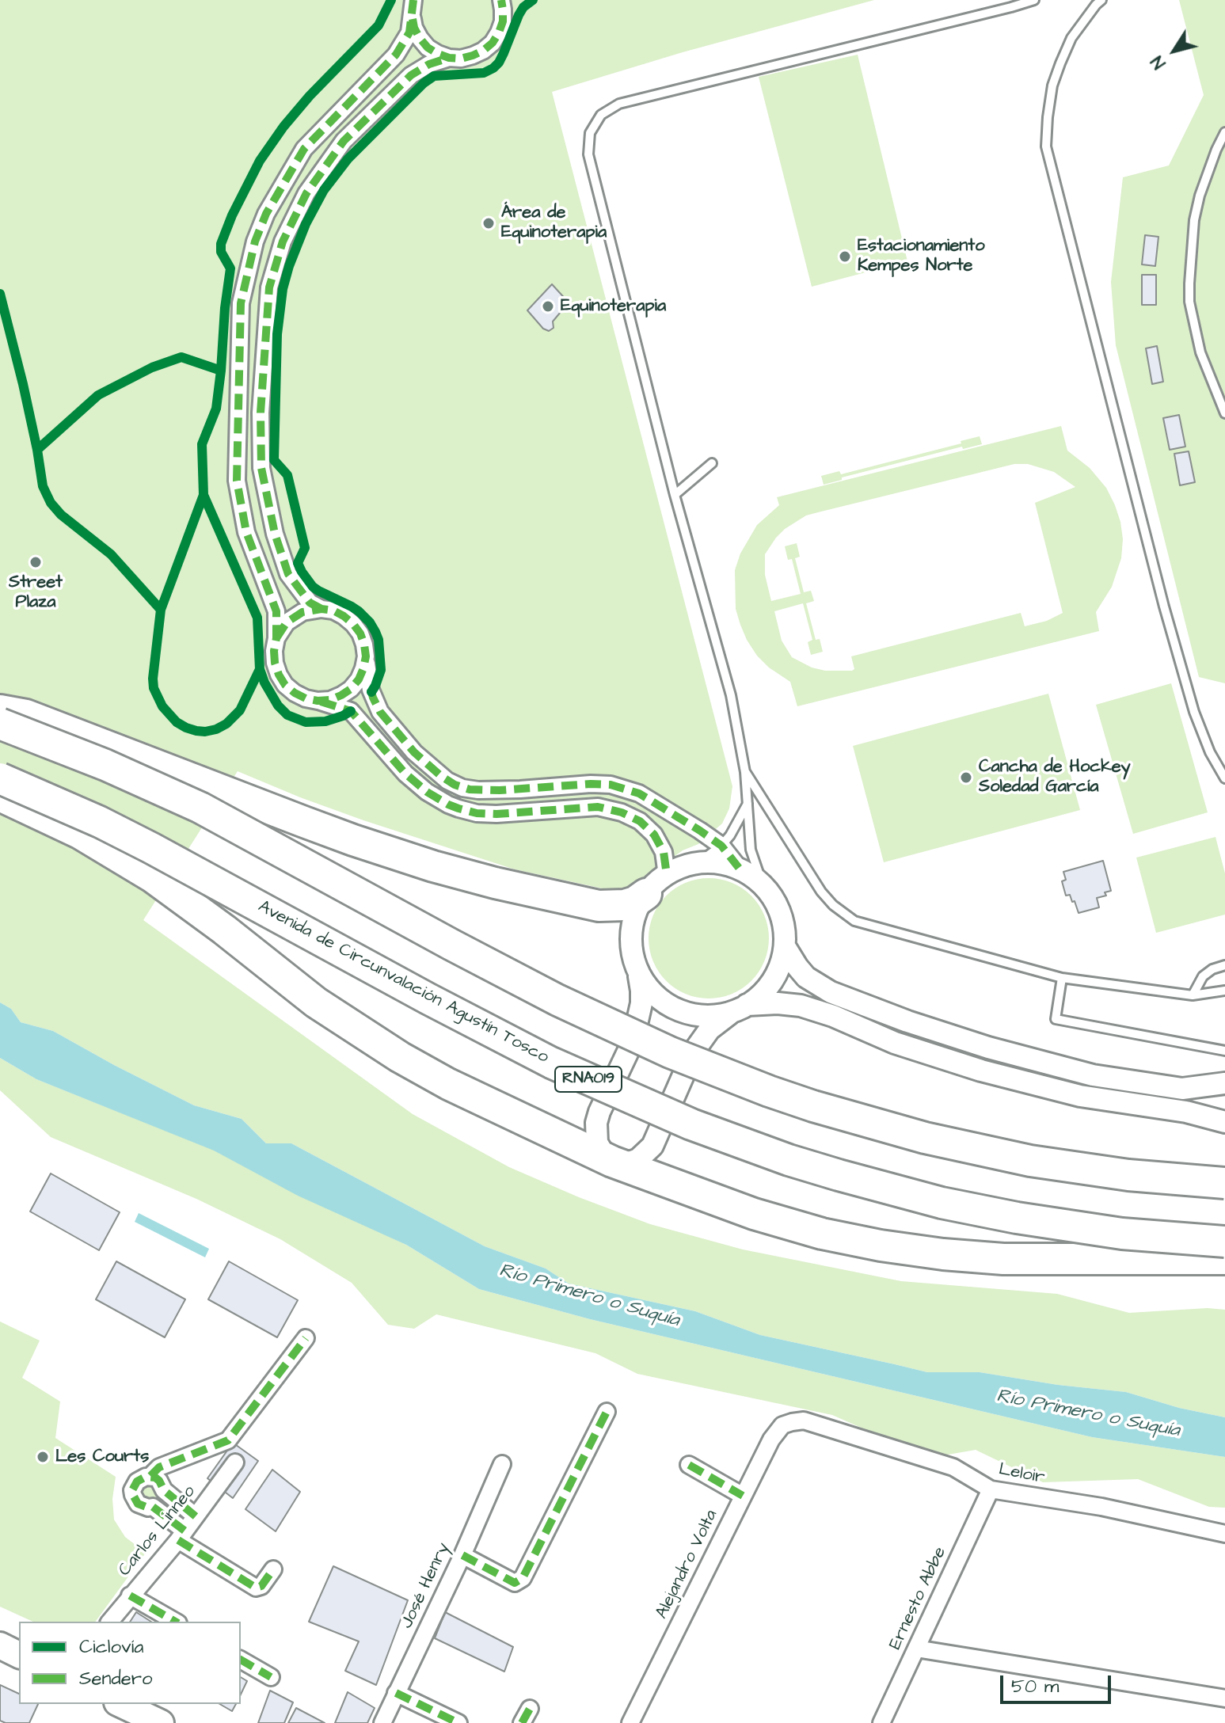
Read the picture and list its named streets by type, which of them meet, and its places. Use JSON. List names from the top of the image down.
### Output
{
  "streets": {
    "highway": ["Avenida de Circunvalación Agustín Tosco", "RNA019"],
    "street": [
      "Leloir",
      "Carlos Linneo",
      "Alejandro Volta",
      "José Henry",
      "Ernesto Abbe"
    ]
  },
  "crossings": [
    ["Leloir", "Alejandro Volta"],
    ["Leloir", "Ernesto Abbe"]
  ],
  "water": ["Río Primero o Suquía"],
  "places": [
    "Área de Equinoterapia",
    "Estacionamiento Kempes Norte",
    "Equinoterapia",
    "Street Plaza",
    "Cancha de Hockey Soledad García",
    "Les Courts"
  ],
  "legend": ["Ciclovía", "Sendero"],
  "scale_bar": "50 m",
  "north": "bottom left"
}
